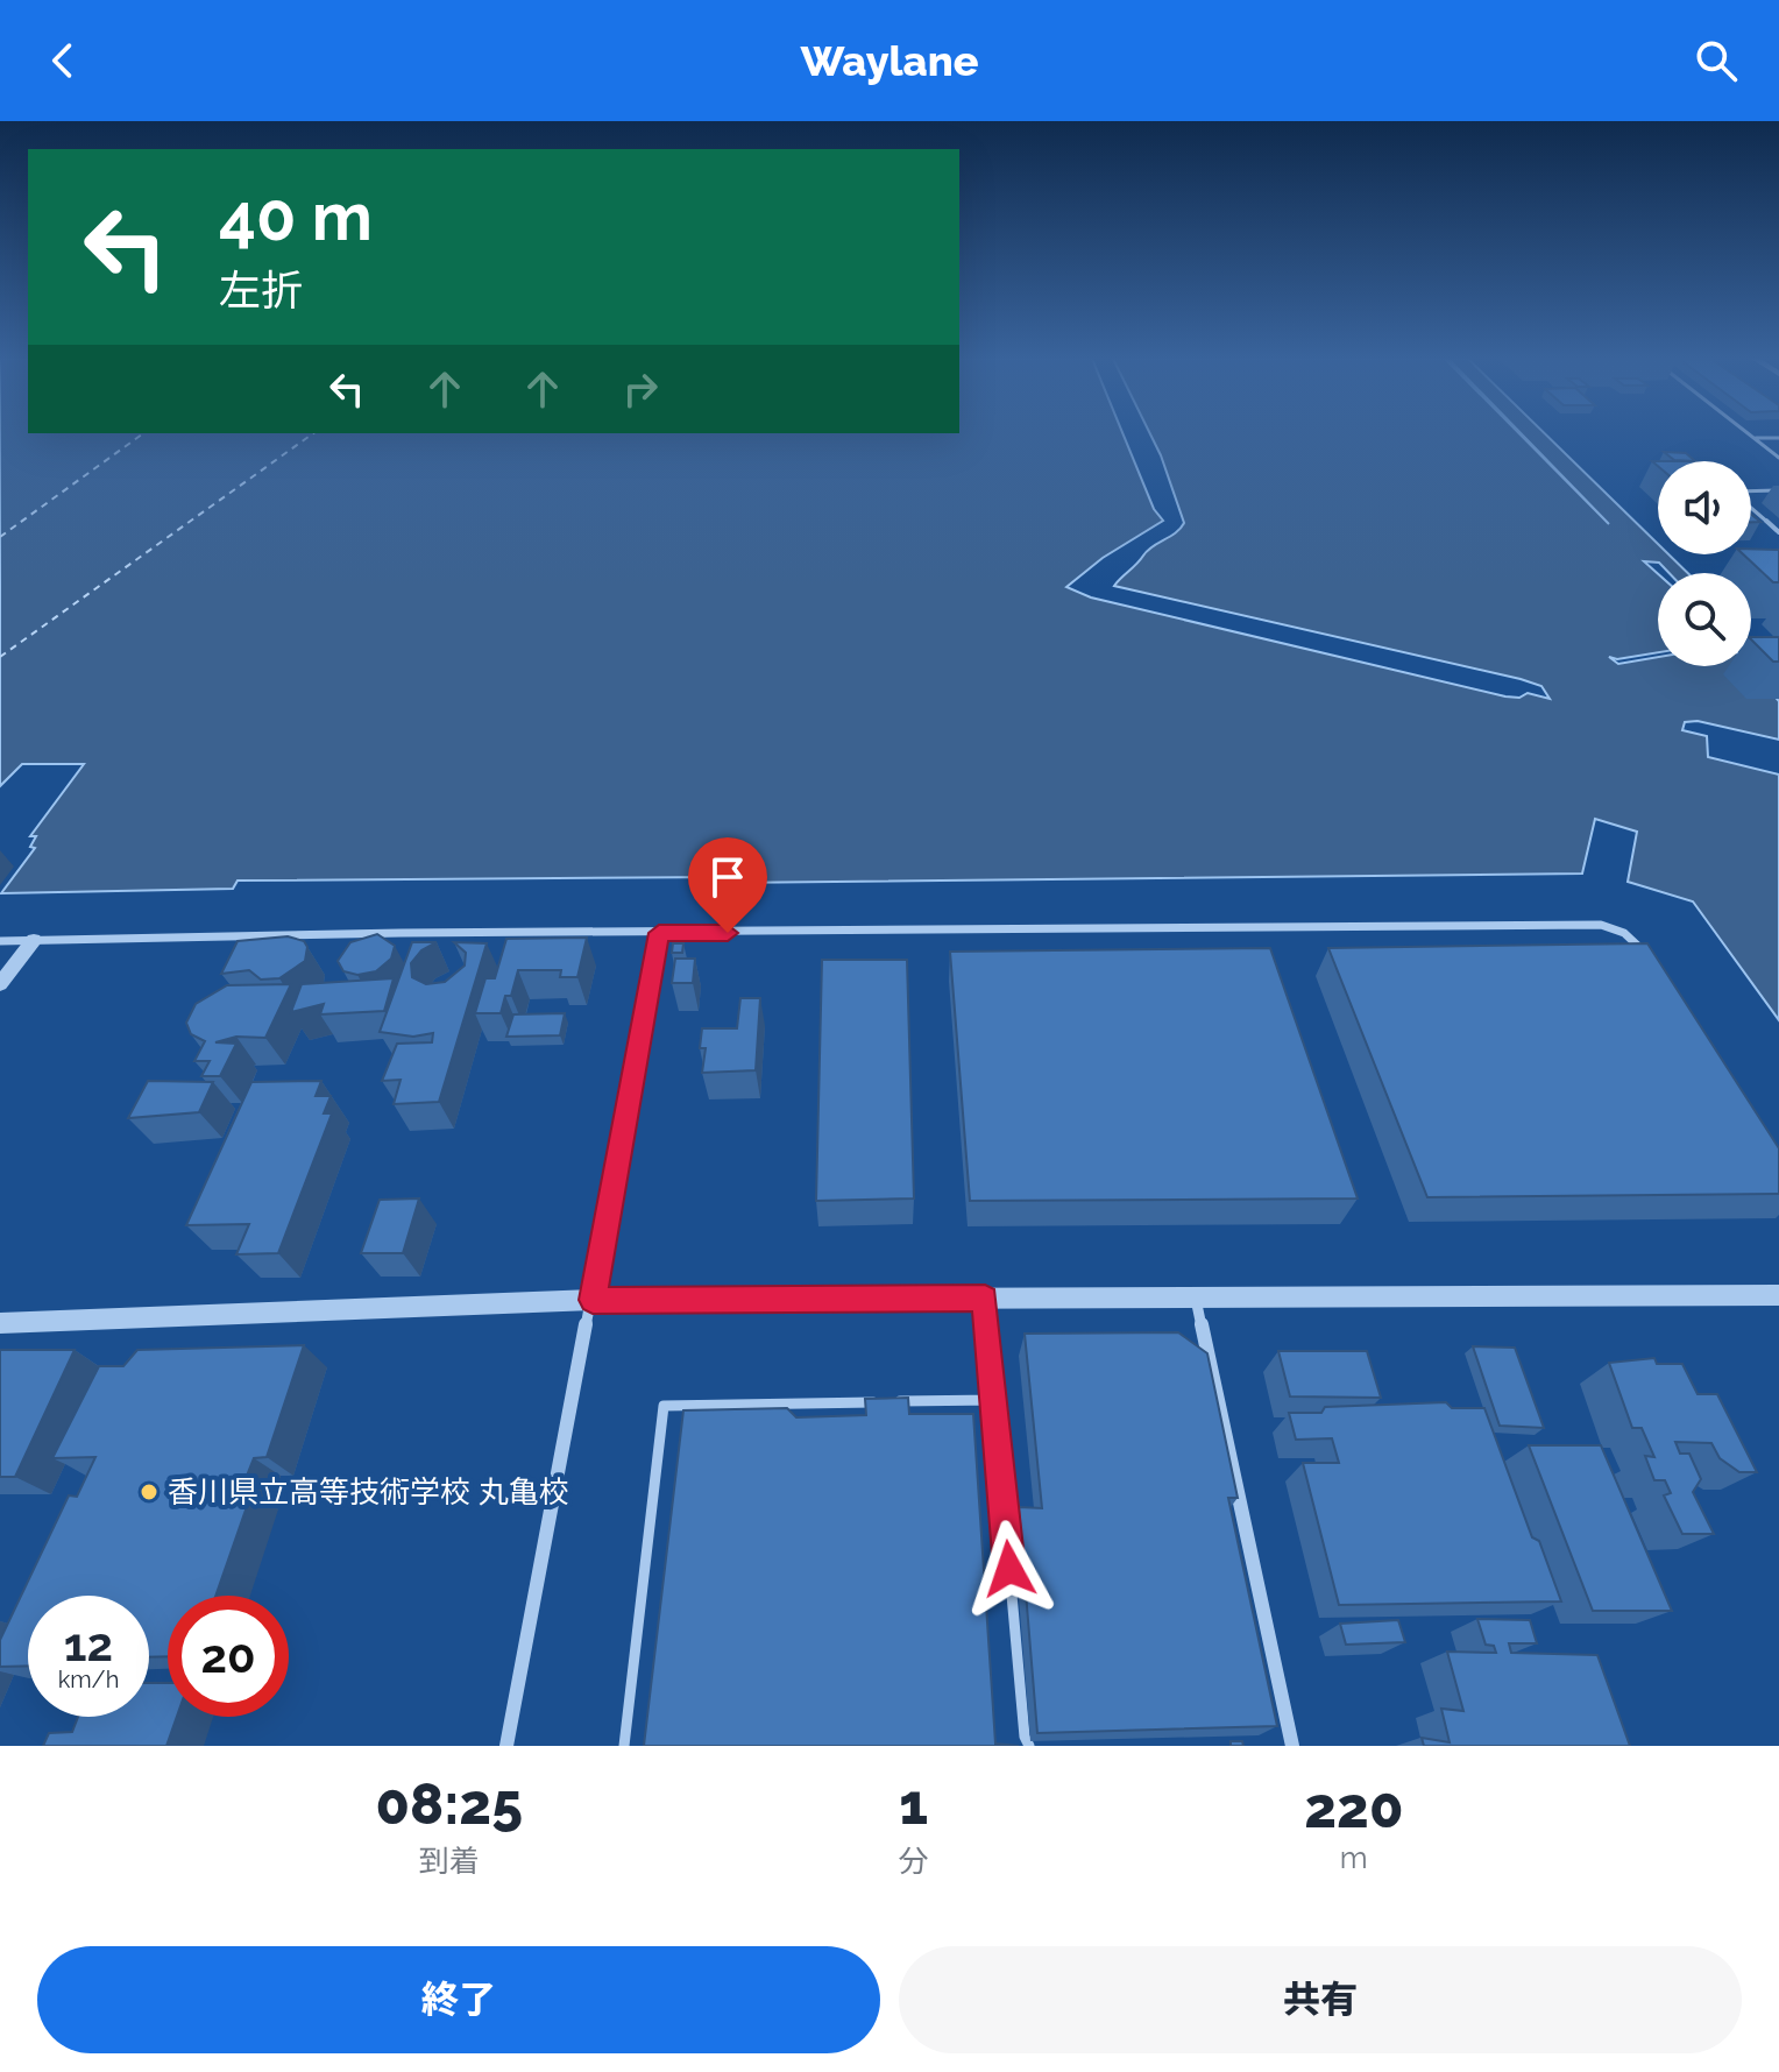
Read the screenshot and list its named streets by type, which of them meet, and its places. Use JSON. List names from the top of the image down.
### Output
{
  "places": ["香川県立高等技術学校 丸亀校"],
  "page": {
    "header": "Waylane",
    "turn": ["40 m", "左折"],
    "speed": "12 km/h",
    "limit": "20",
    "eta": [
      "08:25",
      "到着",
      "1",
      "分",
      "220",
      "m"
    ],
    "buttons": ["終了", "共有"]
  }
}
